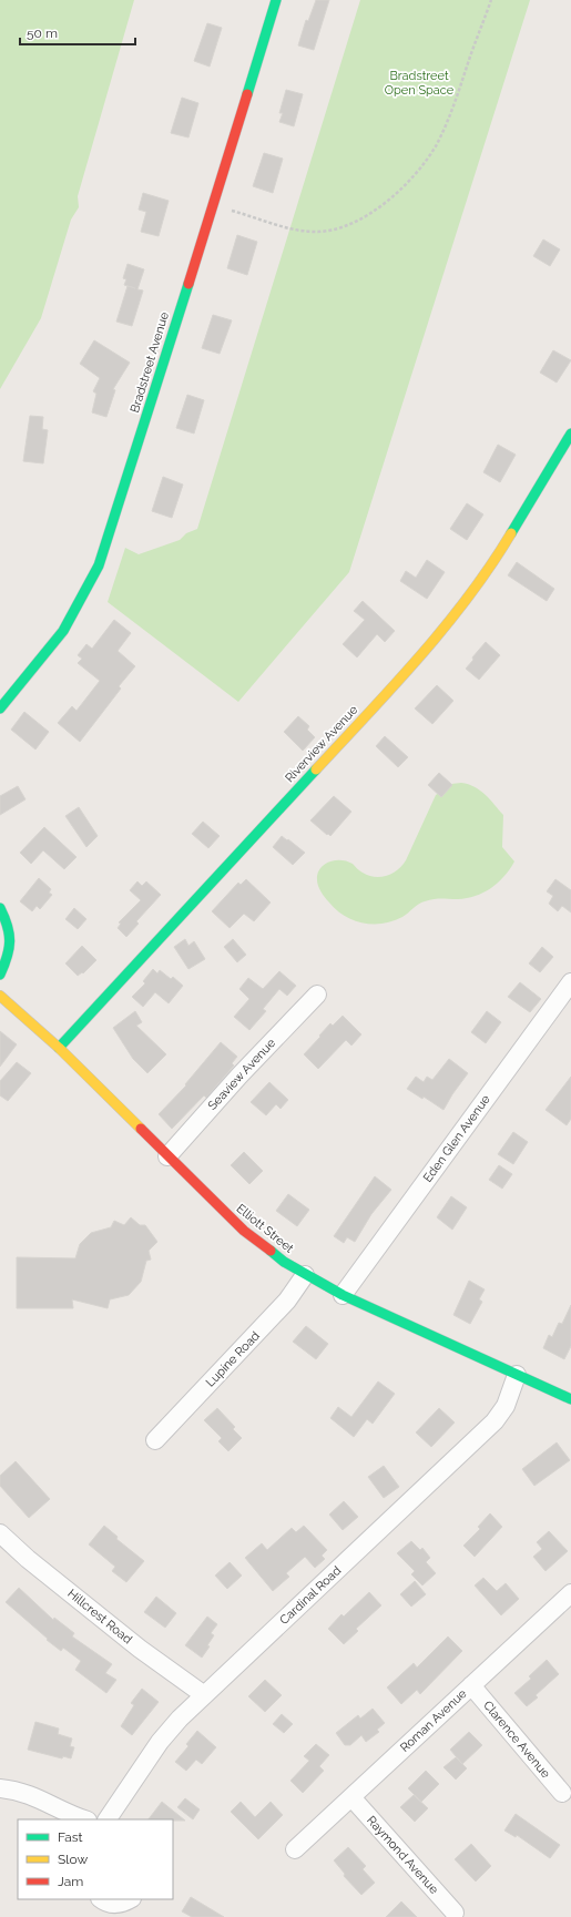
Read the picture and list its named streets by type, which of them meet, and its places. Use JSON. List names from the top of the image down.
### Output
{
  "streets": {
    "street": [
      "Bradstreet Avenue",
      "Riverview Avenue",
      "Seaview Avenue",
      "Eden Glen Avenue",
      "Elliott Street",
      "Lupine Road",
      "Cardinal Road",
      "Hillcrest Road",
      "Roman Avenue",
      "Clarence Avenue",
      "Raymond Avenue"
    ]
  },
  "crossings": [
    ["Riverview Avenue", "Elliott Street"],
    ["Seaview Avenue", "Elliott Street"],
    ["Eden Glen Avenue", "Elliott Street"],
    ["Elliott Street", "Lupine Road"],
    ["Elliott Street", "Cardinal Road"],
    ["Cardinal Road", "Hillcrest Road"],
    ["Roman Avenue", "Clarence Avenue"],
    ["Roman Avenue", "Raymond Avenue"]
  ],
  "parks": ["Bradstreet Open Space"],
  "legend": ["Fast", "Slow", "Jam"],
  "scale_bar": "50 m"
}
